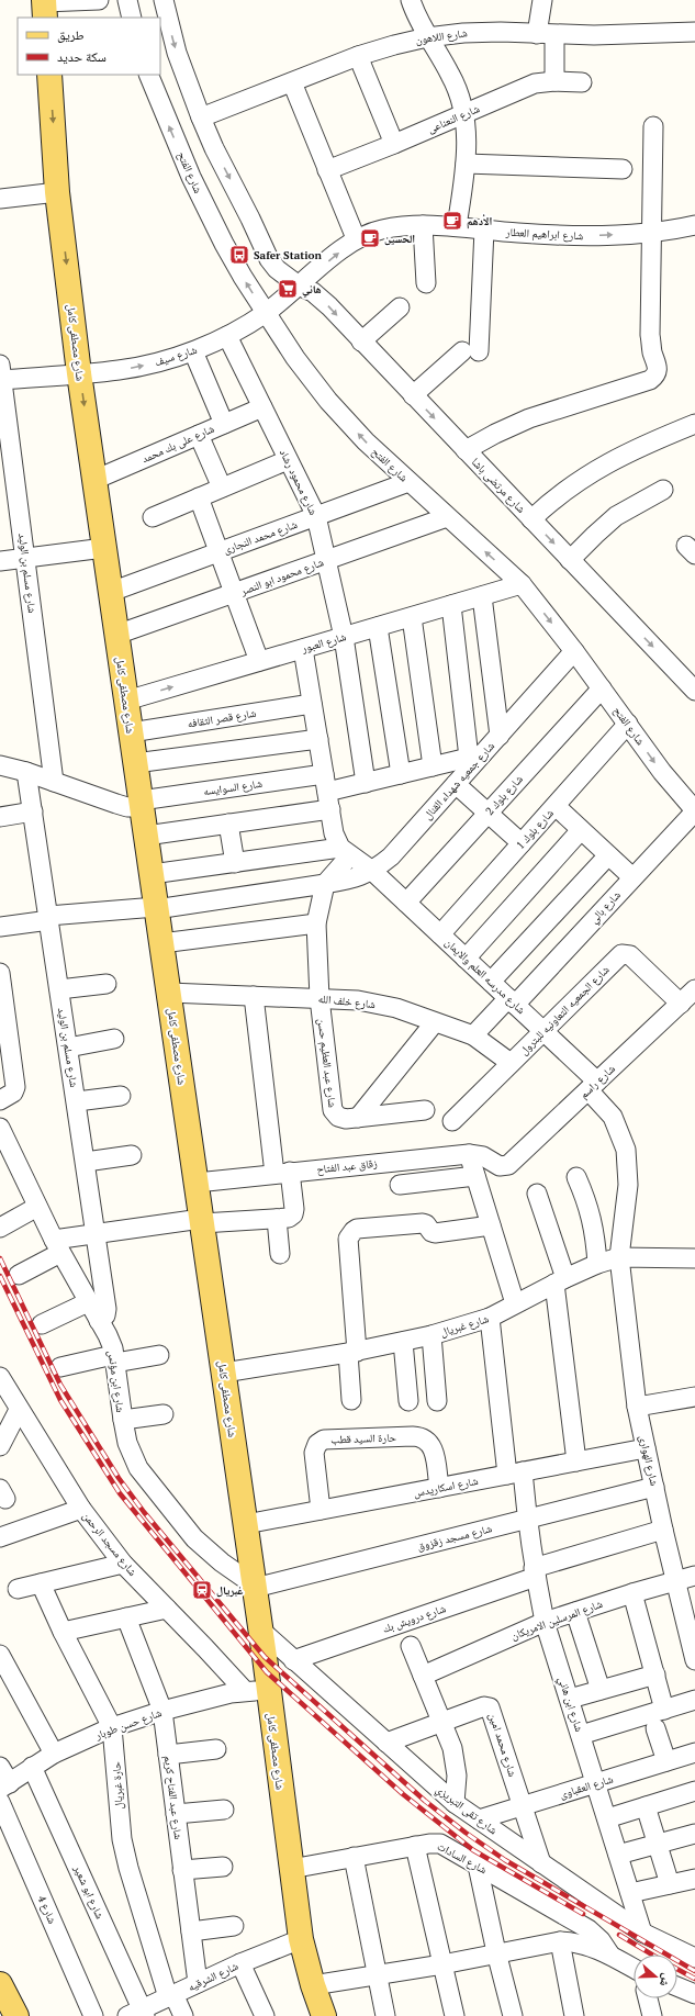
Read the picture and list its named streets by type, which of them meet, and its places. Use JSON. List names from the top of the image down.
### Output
{
  "streets": {
    "main road": ["شارع مصطفى كامل"],
    "street": [
      "شارع اللاهون",
      "شارع النعناعى",
      "شارع الفتح",
      "شارع ابراهيم العطار",
      "شارع سيف",
      "شارع على بك محمد",
      "شارع محمود رشاد",
      "شارع مرتضى باشا",
      "شارع محمد النجارى",
      "شارع مسلم بن الوليد",
      "شارع محمود ابو النصر",
      "شارع العبور",
      "شارع قصر الثقافه",
      "شارع جمعيه شهداء القنال",
      "شارع السوايسه",
      "شارع بلوك 2",
      "شارع بلوك 1",
      "شارع بالي",
      "شارع مدرسه العلم والايمان",
      "شارع خلف الله",
      "شارع الجمعيه التعاونيه للبترول",
      "شارع عبد العظيم حسن",
      "شارع راسم",
      "زقاق عبد الفتاح",
      "شارع غبريال",
      "شارع ابن مؤنس",
      "حارة السيد قطب",
      "شارع الهوارى",
      "شارع اسكاريدس",
      "شارع مسجد زقزوق",
      "شارع مسجد الرحمن",
      "شارع درويش بك",
      "شارع المرسلين الامريكان",
      "شارع ابن هاني",
      "شارع حسن طوبار",
      "شارع محمد امين",
      "حارة غبريال",
      "شارع العقباوى",
      "شارع عبد الفتاح كريم",
      "شارع تقى التبريزي",
      "شارع السادات",
      "شارع ابو شعير",
      "شارع 4",
      "شارع الشرقيه"
    ]
  },
  "crossings": [
    ["شارع الفتح", "شارع ابراهيم العطار"],
    ["شارع الفتح", "شارع سيف"],
    ["شارع الفتح", "شارع محمد النجارى"],
    ["شارع الفتح", "شارع محمود ابو النصر"],
    ["شارع الفتح", "شارع العبور"],
    ["شارع الفتح", "شارع جمعيه شهداء القنال"],
    ["شارع الفتح", "شارع بلوك 2"],
    ["شارع الفتح", "شارع بلوك 1"],
    ["شارع الفتح", "شارع بالي"],
    ["شارع ابراهيم العطار", "شارع سيف"],
    ["شارع ابراهيم العطار", "شارع مرتضى باشا"],
    ["شارع مصطفى كامل", "شارع سيف"],
    ["شارع مصطفى كامل", "شارع على بك محمد"],
    ["شارع مصطفى كامل", "شارع محمد النجارى"],
    ["شارع مصطفى كامل", "شارع محمود ابو النصر"],
    ["شارع مصطفى كامل", "شارع العبور"],
    ["شارع مصطفى كامل", "شارع قصر الثقافه"],
    ["شارع مصطفى كامل", "شارع جمعيه شهداء القنال"],
    ["شارع مصطفى كامل", "شارع السوايسه"],
    ["شارع مصطفى كامل", "شارع خلف الله"],
    ["شارع مصطفى كامل", "زقاق عبد الفتاح"],
    ["شارع مصطفى كامل", "شارع غبريال"],
    ["شارع مصطفى كامل", "شارع ابن مؤنس"],
    ["شارع مصطفى كامل", "شارع اسكاريدس"],
    ["شارع مصطفى كامل", "شارع مسجد زقزوق"],
    ["شارع مصطفى كامل", "شارع حسن طوبار"],
    ["شارع مصطفى كامل", "شارع تقى التبريزي"],
    ["شارع مصطفى كامل", "شارع السادات"],
    ["شارع مصطفى كامل", "شارع الشرقيه"],
    ["شارع سيف", "شارع محمود رشاد"],
    ["شارع سيف", "شارع مسلم بن الوليد"],
    ["شارع على بك محمد", "شارع محمود رشاد"],
    ["شارع محمود رشاد", "شارع محمد النجارى"],
    ["شارع محمود رشاد", "شارع محمود ابو النصر"],
    ["شارع محمود رشاد", "شارع العبور"],
    ["شارع مسلم بن الوليد", "شارع جمعيه شهداء القنال"],
    ["شارع مسلم بن الوليد", "شارع السوايسه"],
    ["شارع مسلم بن الوليد", "شارع ابن مؤنس"],
    ["شارع جمعيه شهداء القنال", "شارع مدرسه العلم والايمان"],
    ["شارع جمعيه شهداء القنال", "شارع عبد العظيم حسن"],
    ["شارع بلوك 2", "شارع مدرسه العلم والايمان"],
    ["شارع بلوك 1", "شارع مدرسه العلم والايمان"],
    ["شارع بالي", "شارع مدرسه العلم والايمان"],
    ["شارع بالي", "شارع خلف الله"],
    ["شارع مدرسه العلم والايمان", "شارع الجمعيه التعاونيه للبترول"],
    ["شارع مدرسه العلم والايمان", "شارع راسم"],
    ["شارع مدرسه العلم والايمان", "شارع غبريال"],
    ["شارع مدرسه العلم والايمان", "شارع الهوارى"],
    ["شارع خلف الله", "شارع الجمعيه التعاونيه للبترول"],
    ["شارع خلف الله", "شارع عبد العظيم حسن"],
    ["شارع الجمعيه التعاونيه للبترول", "شارع راسم"],
    ["شارع راسم", "زقاق عبد الفتاح"],
    ["شارع غبريال", "شارع الهوارى"],
    ["شارع غبريال", "شارع ابن هاني"],
    ["شارع ابن مؤنس", "شارع مسجد زقزوق"],
    ["حارة السيد قطب", "شارع اسكاريدس"],
    ["شارع الهوارى", "شارع اسكاريدس"],
    ["شارع الهوارى", "شارع مسجد زقزوق"],
    ["شارع الهوارى", "شارع درويش بك"],
    ["شارع الهوارى", "شارع المرسلين الامريكان"],
    ["شارع اسكاريدس", "شارع ابن هاني"],
    ["شارع مسجد زقزوق", "شارع ابن هاني"],
    ["شارع مسجد الرحمن", "شارع حسن طوبار"],
    ["شارع درويش بك", "شارع ابن هاني"],
    ["شارع درويش بك", "شارع تقى التبريزي"],
    ["شارع المرسلين الامريكان", "شارع ابن هاني"],
    ["شارع ابن هاني", "شارع العقباوى"],
    ["شارع ابن هاني", "شارع تقى التبريزي"],
    ["شارع حسن طوبار", "حارة غبريال"],
    ["شارع حسن طوبار", "شارع عبد الفتاح كريم"],
    ["شارع حسن طوبار", "شارع ابو شعير"],
    ["شارع محمد امين", "شارع العقباوى"],
    ["شارع محمد امين", "شارع تقى التبريزي"],
    ["حارة غبريال", "شارع الشرقيه"],
    ["شارع العقباوى", "شارع تقى التبريزي"],
    ["شارع عبد الفتاح كريم", "شارع الشرقيه"],
    ["شارع ابو شعير", "شارع الشرقيه"]
  ],
  "one_way": ["شارع مرتضى باشا"],
  "places": {
    "cafe": ["الأدهم", "الحسين"],
    "bus stop": ["Safer Station"],
    "supermarket": ["هاني"],
    "station": ["غبريال"]
  },
  "legend": ["طريق", "سكة حديد"],
  "north": "right"
}
